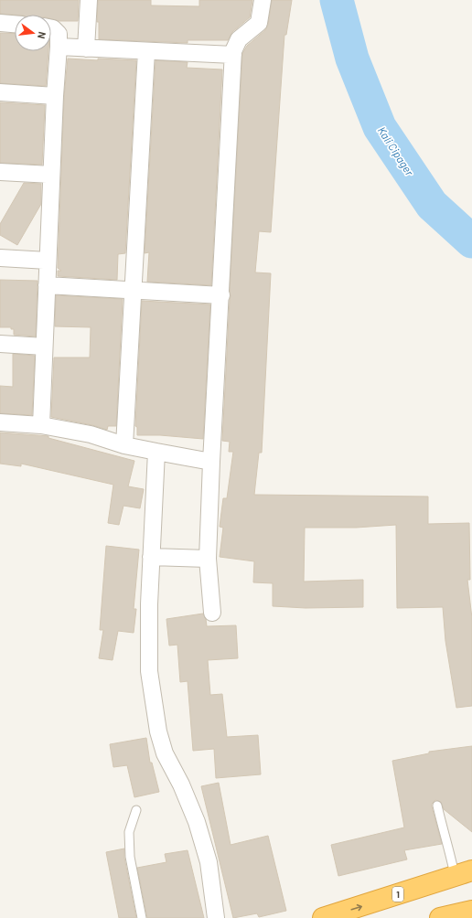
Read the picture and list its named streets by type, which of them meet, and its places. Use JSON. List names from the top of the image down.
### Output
{
  "streets": {
    "highway": ["1"]
  },
  "water": ["Kali Cipager"],
  "north": "right"
}
